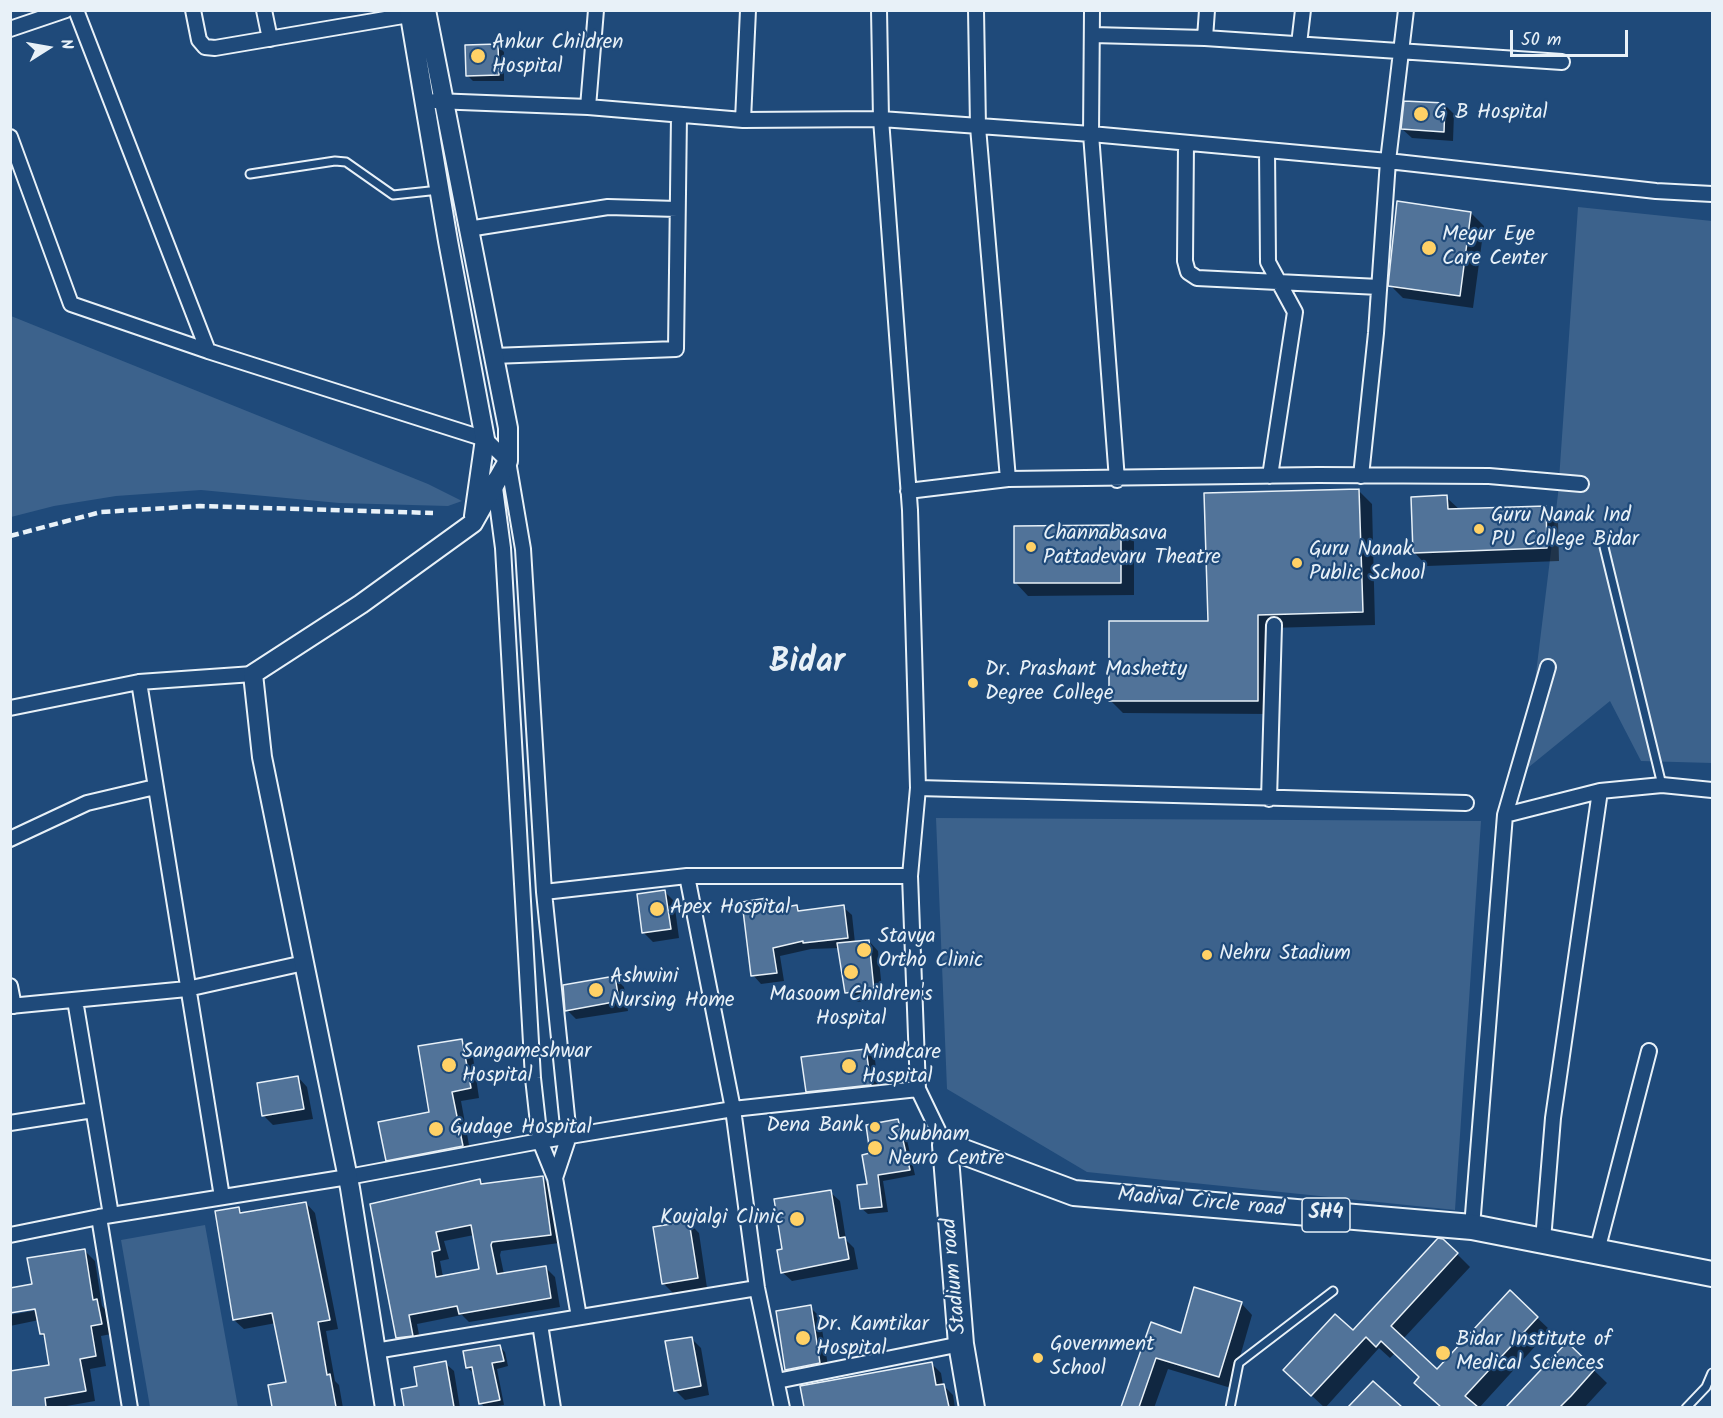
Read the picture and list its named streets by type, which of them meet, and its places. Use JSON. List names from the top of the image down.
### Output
{
  "streets": {
    "highway": ["Madival Circle road", "SH4", "Stadium road"]
  },
  "crossings": [
    ["Madival Circle road", "Stadium road"]
  ],
  "districts": ["Bidar"],
  "places": [
    "Ankur Children Hospital",
    "G B Hospital",
    "Megur Eye Care Center",
    "Guru Nanak Ind PU College Bidar",
    "Channabasava Pattadevaru Theatre",
    "Guru Nanak Public School",
    "Dr. Prashant Mashetty Degree College",
    "Apex Hospital",
    "Stavya Ortho Clinic",
    "Nehru Stadium",
    "Masoom Children's Hospital",
    "Ashwini Nursing Home",
    "Sangameshwar Hospital",
    "Mindcare Hospital",
    "Dena Bank",
    "Gudage Hospital",
    "Shubham Neuro Centre",
    "Koujalgi Clinic",
    "Dr. Kamtikar Hospital",
    "Bidar Institute of Medical Sciences",
    "Government School"
  ],
  "scale_bar": "50 m",
  "north": "right"
}
